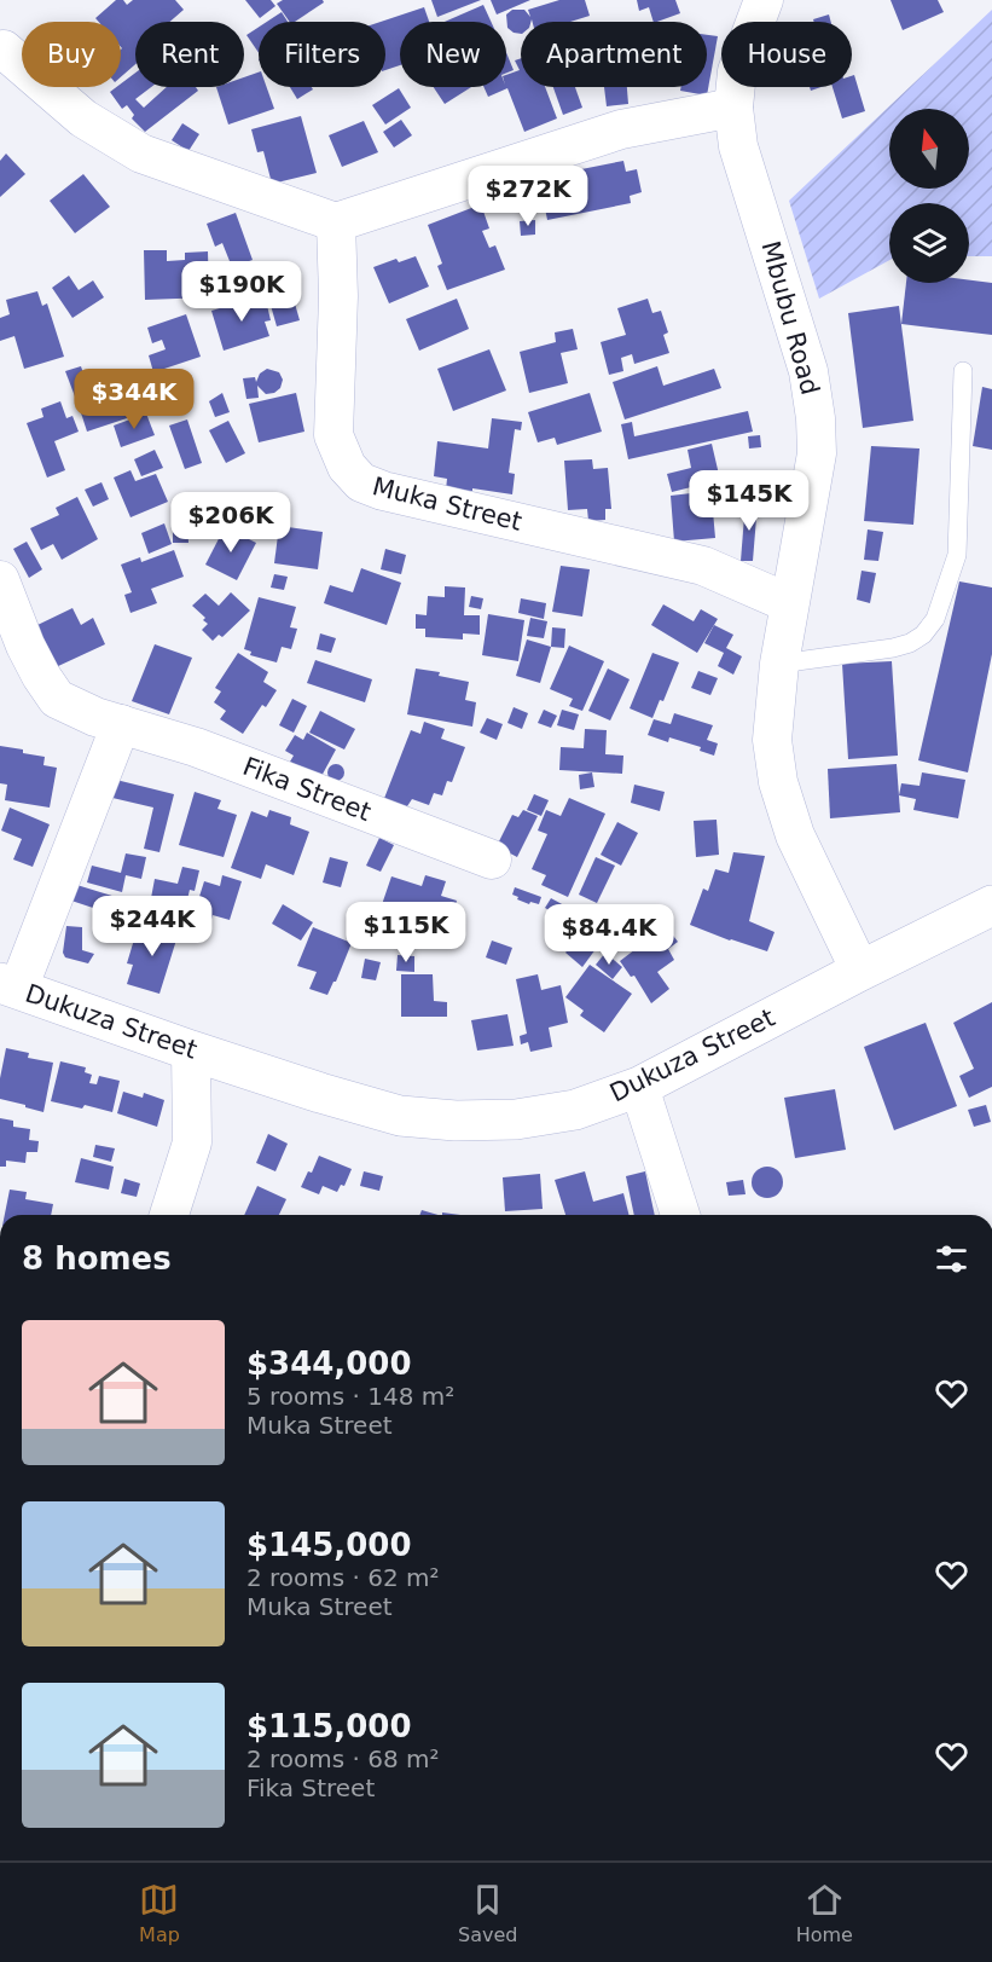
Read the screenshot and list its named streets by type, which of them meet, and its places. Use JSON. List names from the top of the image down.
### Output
{
  "streets": {
    "main road": ["Dukuza Street"],
    "street": ["Mbubu Road", "Muka Street", "Fika Street"]
  },
  "crossings": [
    ["Mbubu Road", "Muka Street"],
    ["Mbubu Road", "Dukuza Street"]
  ],
  "north": "top",
  "page": {
    "chip": [
      "Buy",
      "Rent",
      "Filters",
      "New",
      "Apartment",
      "House"
    ],
    "price": [
      "$272K",
      "$190K",
      "$344K",
      "$145K",
      "$206K",
      "$244K",
      "$115K",
      "$84.4K"
    ],
    "heading": "8 homes",
    "list": [
      {
        "name": "$344,000",
        "note": "5 rooms · 148 m² · Muka Street"
      },
      {
        "name": "$145,000",
        "note": "2 rooms · 62 m² · Muka Street"
      },
      {
        "name": "$115,000",
        "note": "2 rooms · 68 m² · Fika Street"
      }
    ],
    "tabs": ["Map", "Saved", "Home"]
  }
}
